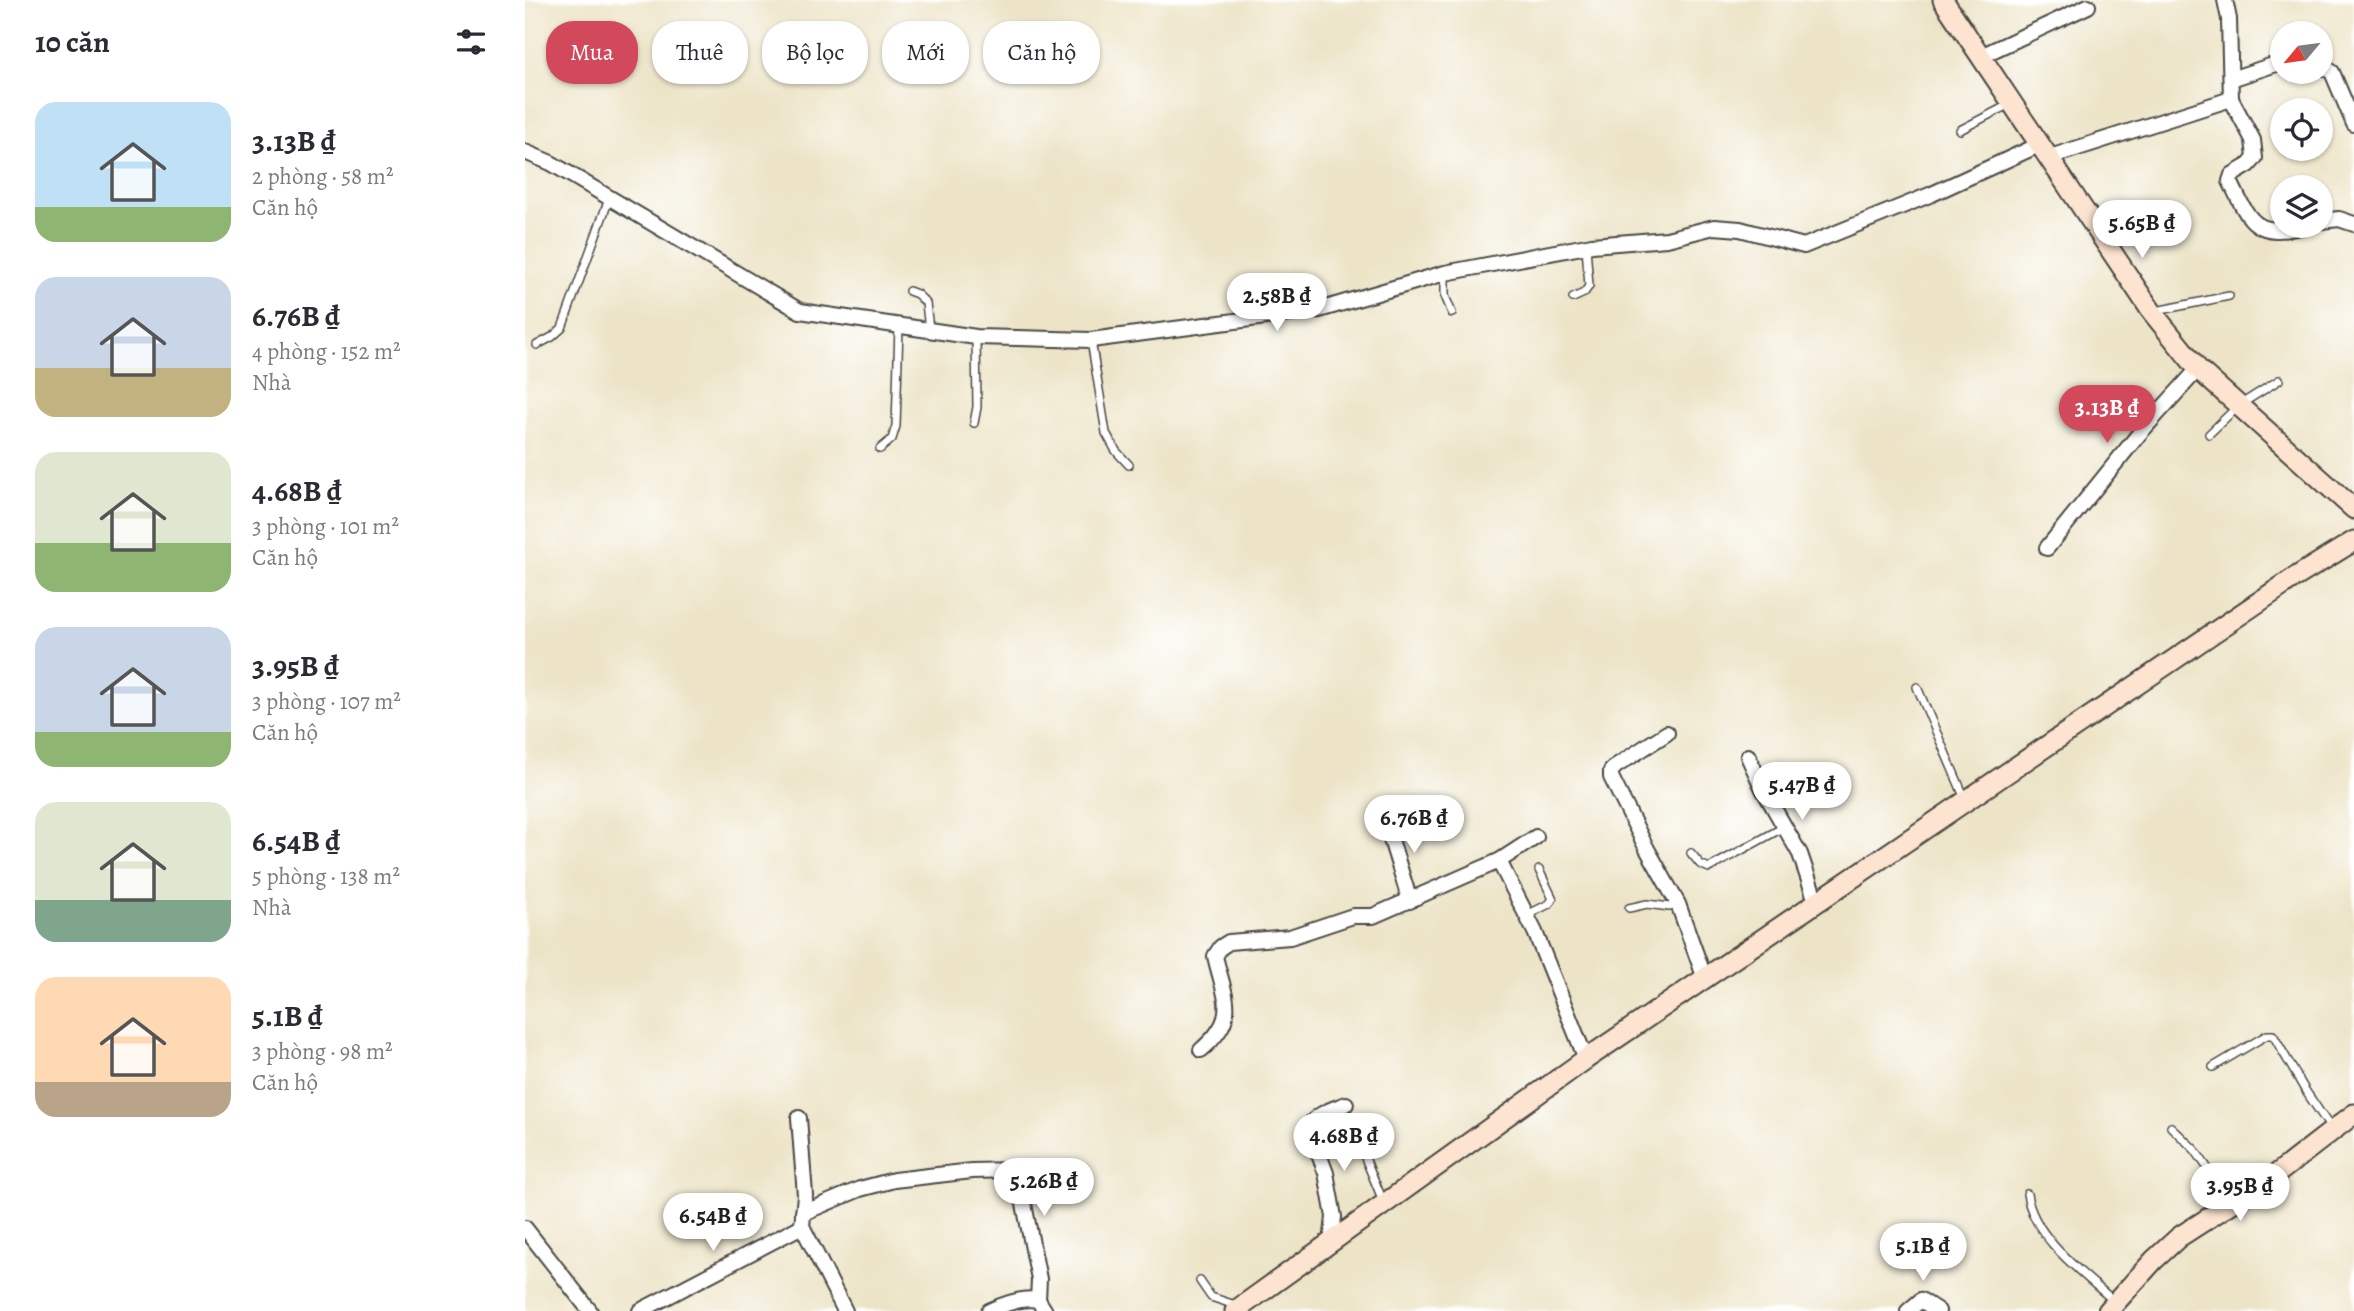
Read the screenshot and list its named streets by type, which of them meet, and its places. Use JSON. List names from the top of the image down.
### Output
{
  "north": "bottom left",
  "page": {
    "heading": "10 căn",
    "chip": [
      "Mua",
      "Thuê",
      "Bộ lọc",
      "Mới",
      "Căn hộ"
    ],
    "list": [
      {
        "name": "3.13B ₫",
        "note": "2 phòng · 58 m² · Căn hộ"
      },
      {
        "name": "6.76B ₫",
        "note": "4 phòng · 152 m² · Nhà"
      },
      {
        "name": "4.68B ₫",
        "note": "3 phòng · 101 m² · Căn hộ"
      },
      {
        "name": "3.95B ₫",
        "note": "3 phòng · 107 m² · Căn hộ"
      },
      {
        "name": "6.54B ₫",
        "note": "5 phòng · 138 m² · Nhà"
      },
      {
        "name": "5.1B ₫",
        "note": "3 phòng · 98 m² · Căn hộ"
      }
    ],
    "price": [
      "5.65B ₫",
      "2.58B ₫",
      "3.13B ₫",
      "5.47B ₫",
      "6.76B ₫",
      "4.68B ₫",
      "5.26B ₫",
      "3.95B ₫",
      "6.54B ₫",
      "5.1B ₫"
    ]
  }
}
